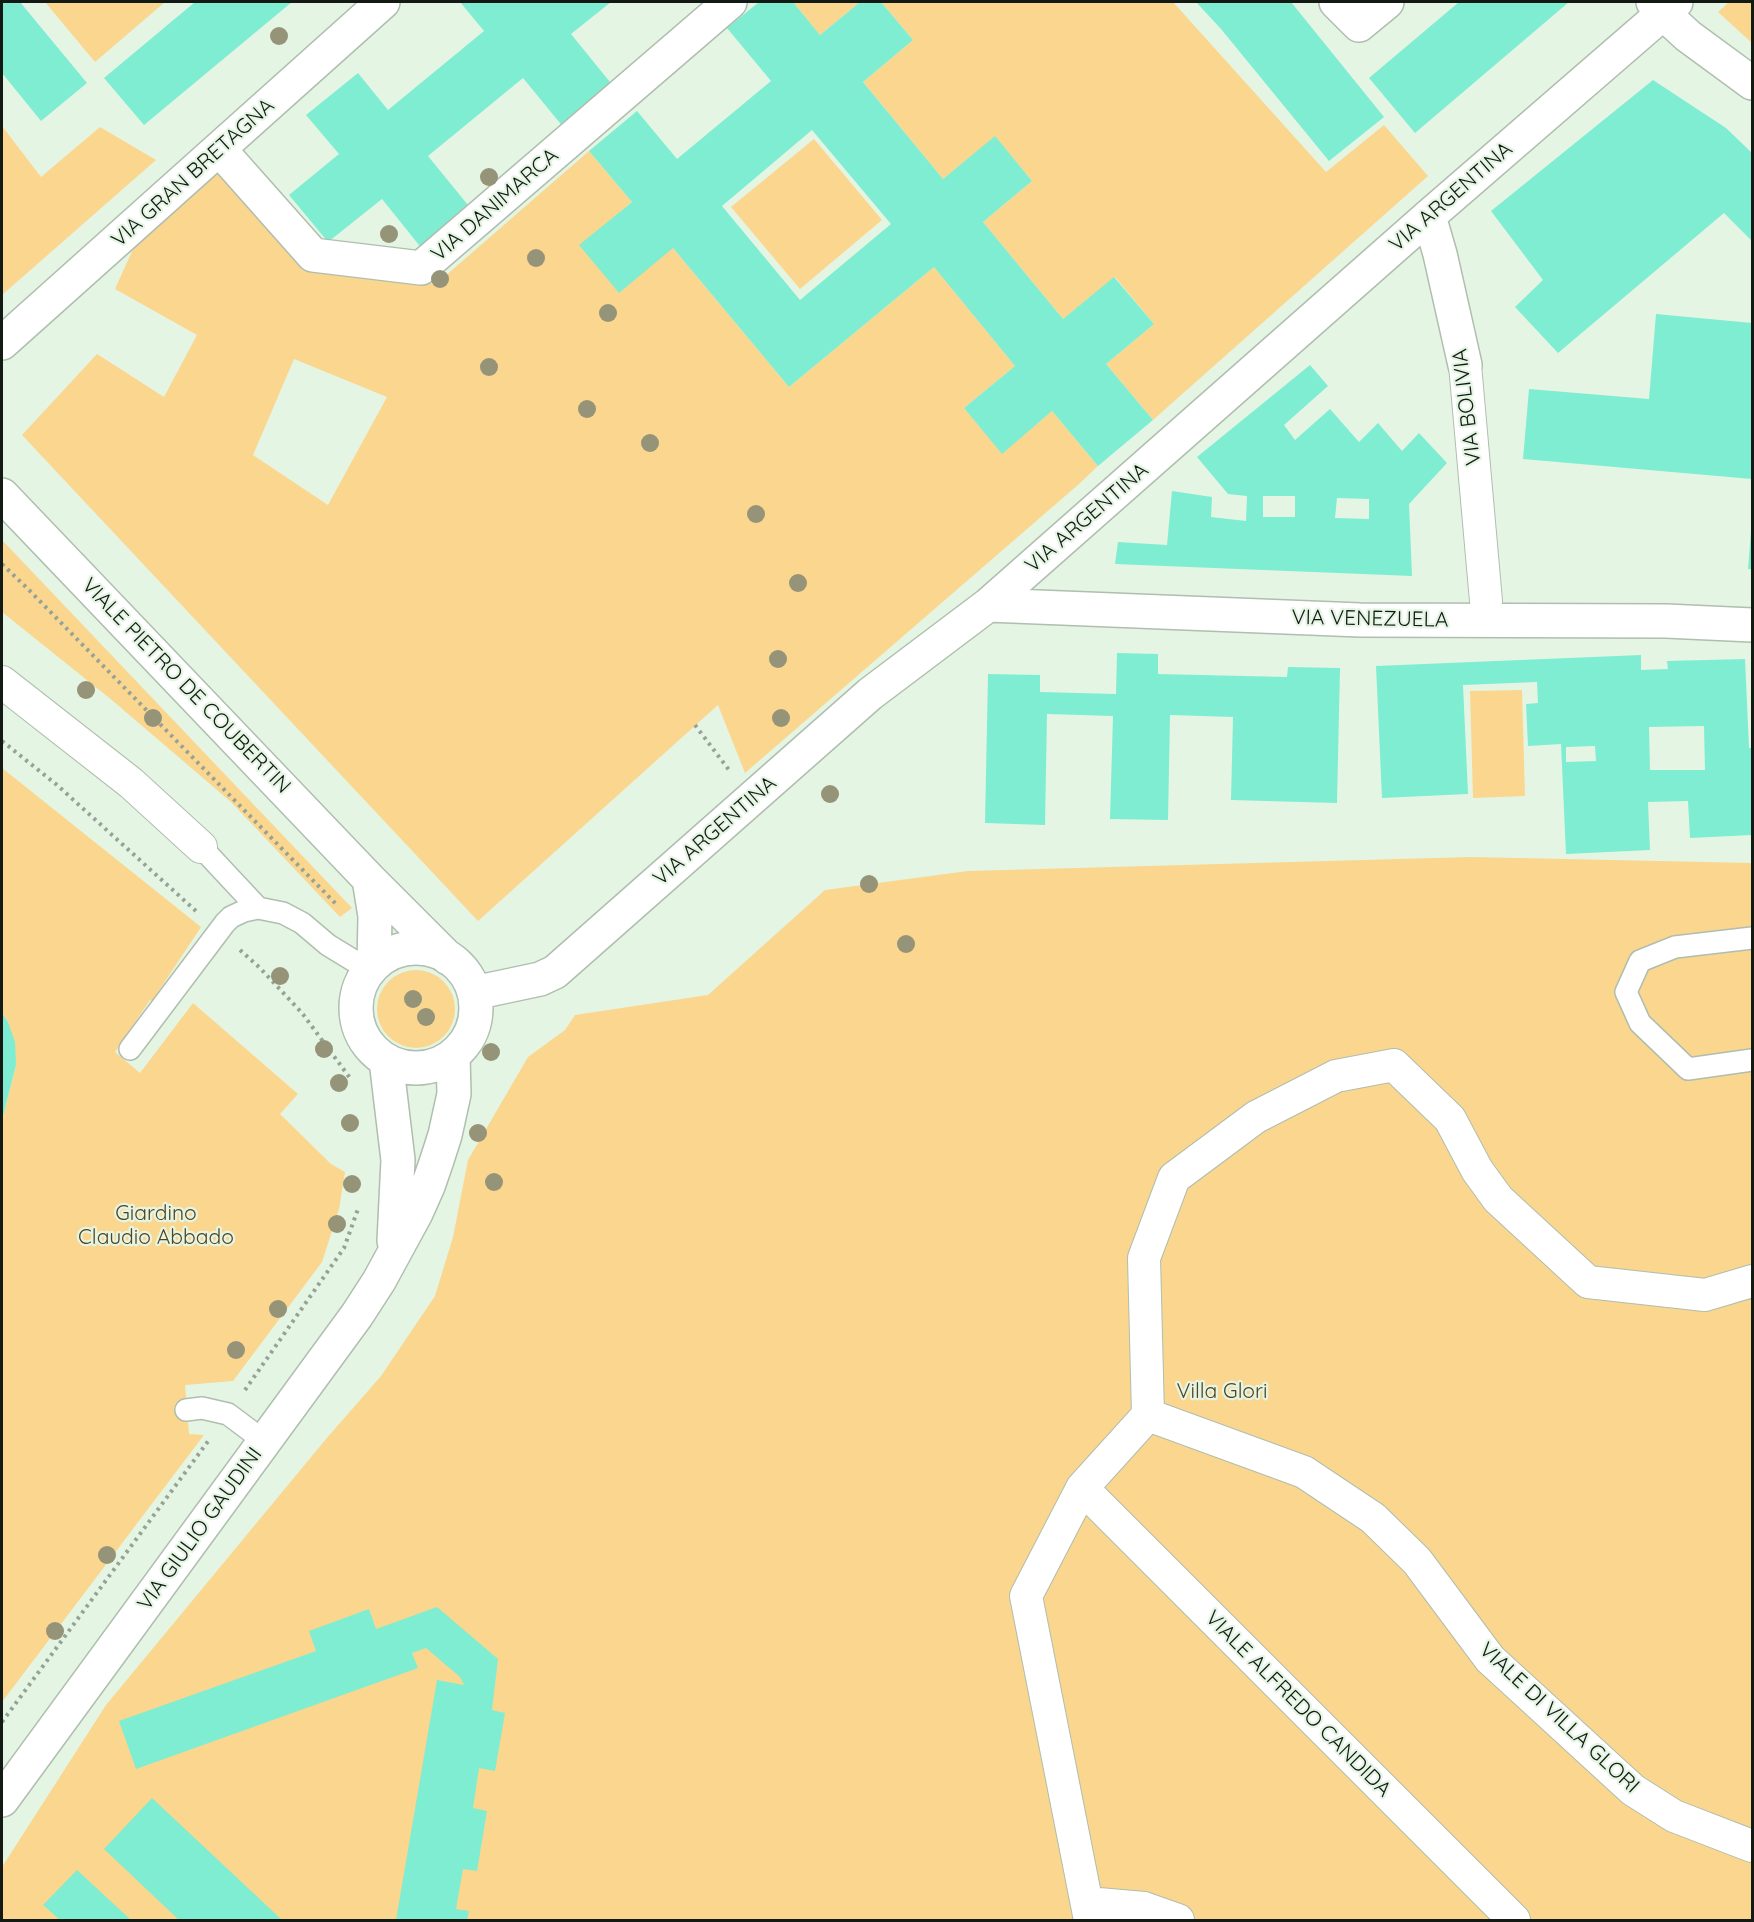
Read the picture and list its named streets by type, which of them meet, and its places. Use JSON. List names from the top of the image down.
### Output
{
  "streets": {
    "street": [
      "VIA GRAN BRETAGNA",
      "VIA ARGENTINA",
      "VIA DANIMARCA",
      "VIA BOLIVIA",
      "VIA VENEZUELA",
      "VIALE PIETRO DE COUBERTIN",
      "VIA GIULIO GAUDINI",
      "VIALE ALFREDO CANDIDA",
      "VIALE DI VILLA GLORI"
    ]
  },
  "crossings": [
    ["VIA GRAN BRETAGNA", "VIA DANIMARCA"],
    ["VIA ARGENTINA", "VIA BOLIVIA"],
    ["VIA ARGENTINA", "VIA VENEZUELA"],
    ["VIA ARGENTINA", "VIALE PIETRO DE COUBERTIN"],
    ["VIA ARGENTINA", "VIA GIULIO GAUDINI"],
    ["VIALE PIETRO DE COUBERTIN", "VIA GIULIO GAUDINI"]
  ],
  "parks": ["Giardino Claudio Abbado", "Villa Glori"]
}
